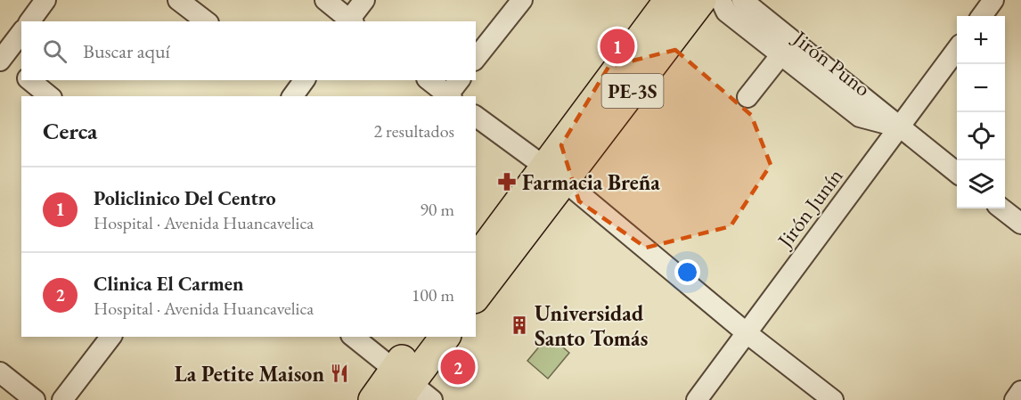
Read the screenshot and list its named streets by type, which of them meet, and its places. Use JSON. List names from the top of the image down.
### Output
{
  "streets": {
    "highway": ["PE-3S"],
    "street": ["Jirón Puno", "Jirón Junín"]
  },
  "crossings": [
    ["Jirón Puno", "Jirón Junín"]
  ],
  "places": {
    "pharmacy": ["Farmacia Breña"],
    "building": ["Universidad Santo Tomás"],
    "restaurant": ["La Petite Maison"]
  },
  "page": {
    "map_buttons": ["+", "−"],
    "search": "Buscar aquí",
    "pins": ["1", "2"],
    "heading": ["Cerca", "2 resultados"],
    "list": [
      {
        "mark": "1",
        "name": "Policlinico Del Centro",
        "note": "Hospital · Avenida Huancavelica",
        "value": "90 m"
      },
      {
        "mark": "2",
        "name": "Clinica El Carmen",
        "note": "Hospital · Avenida Huancavelica",
        "value": "100 m"
      }
    ]
  }
}
